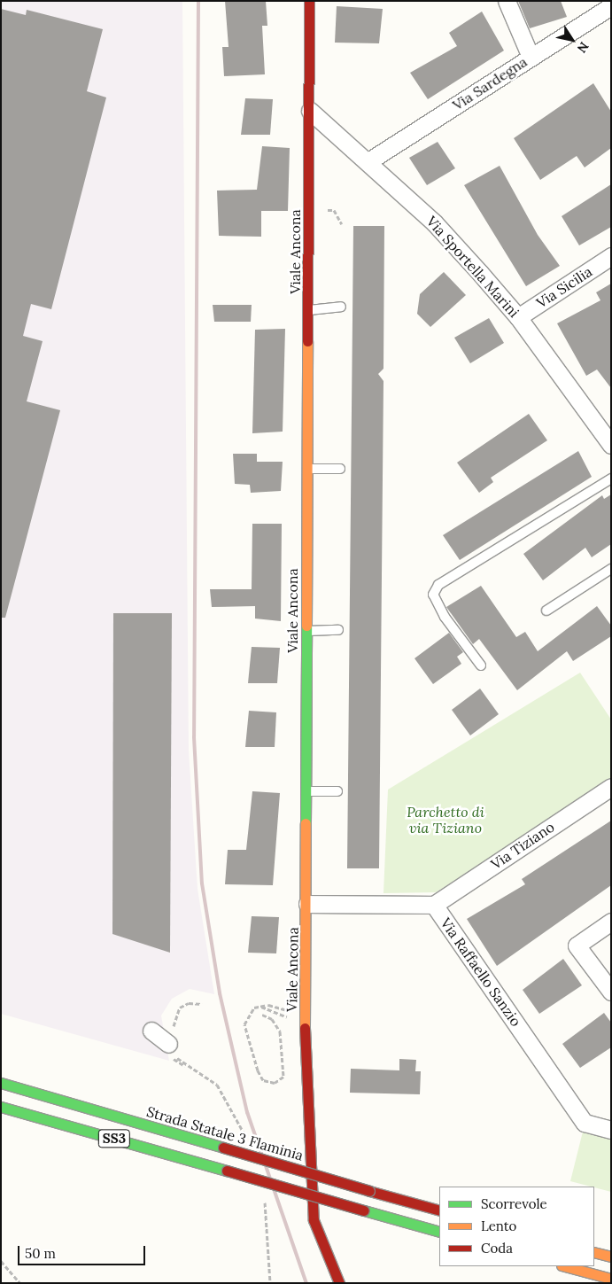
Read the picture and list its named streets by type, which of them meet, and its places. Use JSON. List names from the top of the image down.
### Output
{
  "streets": {
    "main road": ["Viale Ancona", "Strada Statale 3 Flaminia", "SS3"],
    "street": [
      "Via Sardegna",
      "Via Sportella Marini",
      "Via Sicilia",
      "Via Tiziano",
      "Via Raffaello Sanzio"
    ]
  },
  "crossings": [
    ["Via Sardegna", "Via Sportella Marini"],
    ["Viale Ancona", "Via Sportella Marini"],
    ["Viale Ancona", "Via Raffaello Sanzio"],
    ["Via Sportella Marini", "Via Sicilia"],
    ["Via Tiziano", "Via Raffaello Sanzio"]
  ],
  "parks": ["Parchetto di via Tiziano"],
  "legend": ["Scorrevole", "Lento", "Coda"],
  "scale_bar": "50 m",
  "north": "bottom right"
}
